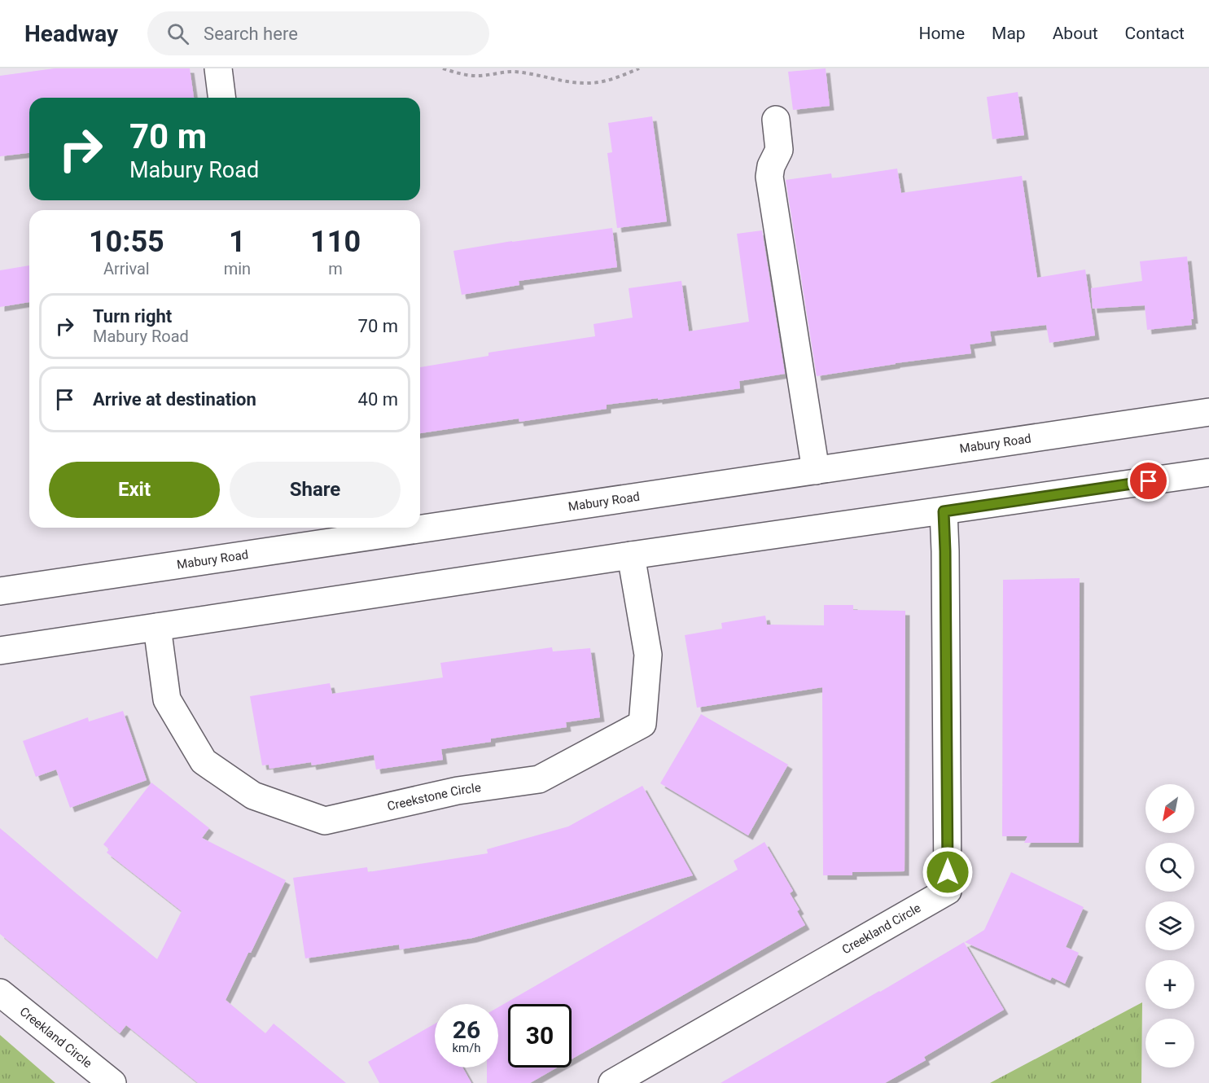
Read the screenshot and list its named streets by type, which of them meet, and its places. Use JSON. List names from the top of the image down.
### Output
{
  "streets": {
    "main road": ["Mabury Road", "Creekstone Circle", "Creekland Circle"]
  },
  "north": "bottom left",
  "page": {
    "header": "Headway",
    "search": "Search here",
    "nav": [
      "Home",
      "Map",
      "About",
      "Contact"
    ],
    "turn": ["70 m", "Mabury Road"],
    "eta": [
      "10:55",
      "Arrival",
      "1",
      "min",
      "110",
      "m"
    ],
    "list": [
      {
        "name": "Turn right",
        "note": "Mabury Road",
        "value": "70 m"
      },
      {
        "name": "Arrive at destination",
        "value": "40 m"
      }
    ],
    "buttons": ["Exit", "Share"],
    "map_buttons": ["+", "−"],
    "speed": "26 km/h",
    "limit": "30"
  }
}
